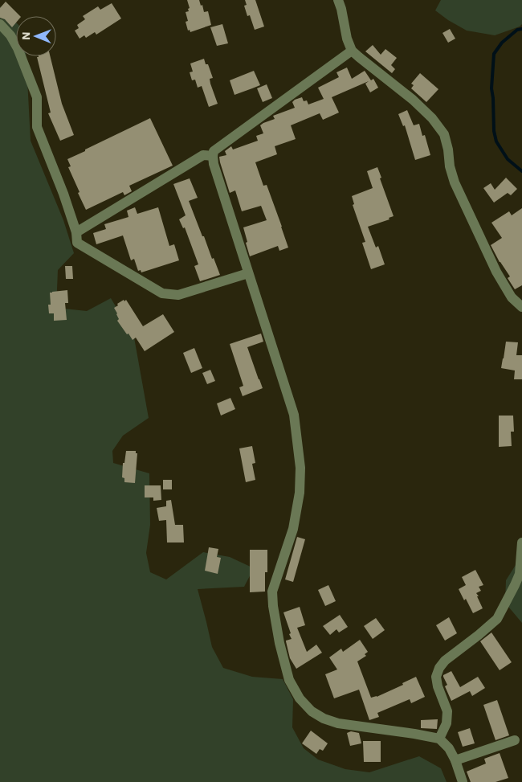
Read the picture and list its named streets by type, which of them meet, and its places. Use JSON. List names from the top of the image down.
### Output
{
  "north": "left"
}
